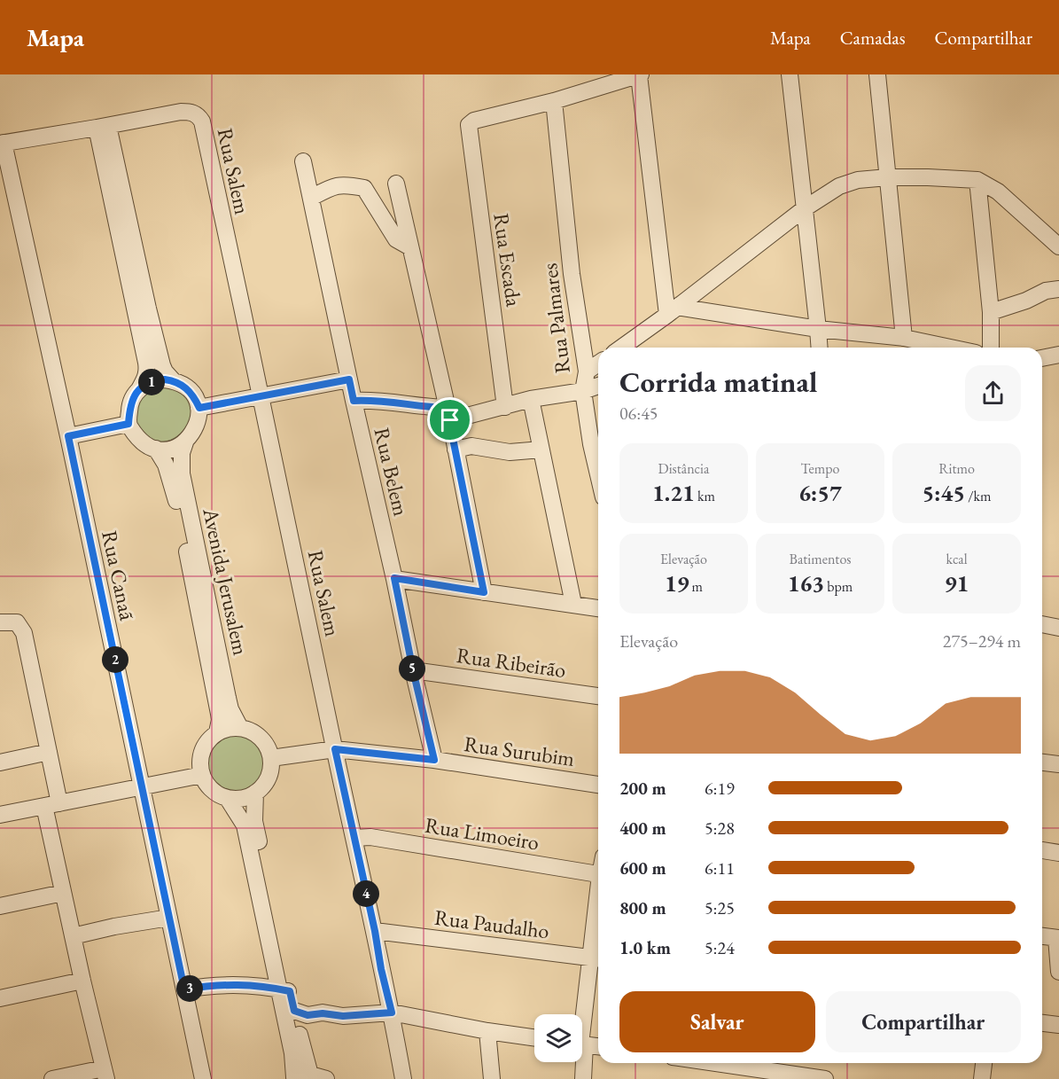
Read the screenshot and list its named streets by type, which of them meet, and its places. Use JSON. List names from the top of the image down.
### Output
{
  "streets": {
    "street": [
      "Rua Salem",
      "Rua Escada",
      "Rua Palmares",
      "Rua Belem",
      "Rua Canaã",
      "Avenida Jerusalem",
      "Rua Ribeirão",
      "Rua Surubim",
      "Rua Limoeiro",
      "Rua Paudalho"
    ]
  },
  "crossings": [
    ["Rua Salem", "Rua Surubim"],
    ["Rua Salem", "Rua Limoeiro"],
    ["Rua Salem", "Rua Paudalho"],
    ["Rua Escada", "Rua Palmares"],
    ["Rua Belem", "Rua Ribeirão"],
    ["Rua Belem", "Rua Surubim"],
    ["Avenida Jerusalem", "Rua Surubim"]
  ],
  "page": {
    "header": "Mapa",
    "nav": ["Mapa", "Camadas", "Compartilhar"],
    "heading": ["Corrida matinal", "06:45"],
    "pins": [
      "1",
      "2",
      "5",
      "4",
      "3"
    ],
    "stats": [
      ["Distância", "1.21 km"],
      ["Tempo", "6:57"],
      ["Ritmo", "5:45 /km"],
      ["Elevação", "19 m"],
      ["Batimentos", "163 bpm"],
      ["kcal", "91"]
    ],
    "chart": ["Elevação", "275–294 m"],
    "list": [
      {
        "name": "200 m",
        "note": "6:19"
      },
      {
        "name": "400 m",
        "note": "5:28"
      },
      {
        "name": "600 m",
        "note": "6:11"
      },
      {
        "name": "800 m",
        "note": "5:25"
      },
      {
        "name": "1.0 km",
        "note": "5:24"
      }
    ],
    "buttons": ["Salvar", "Compartilhar"]
  }
}
